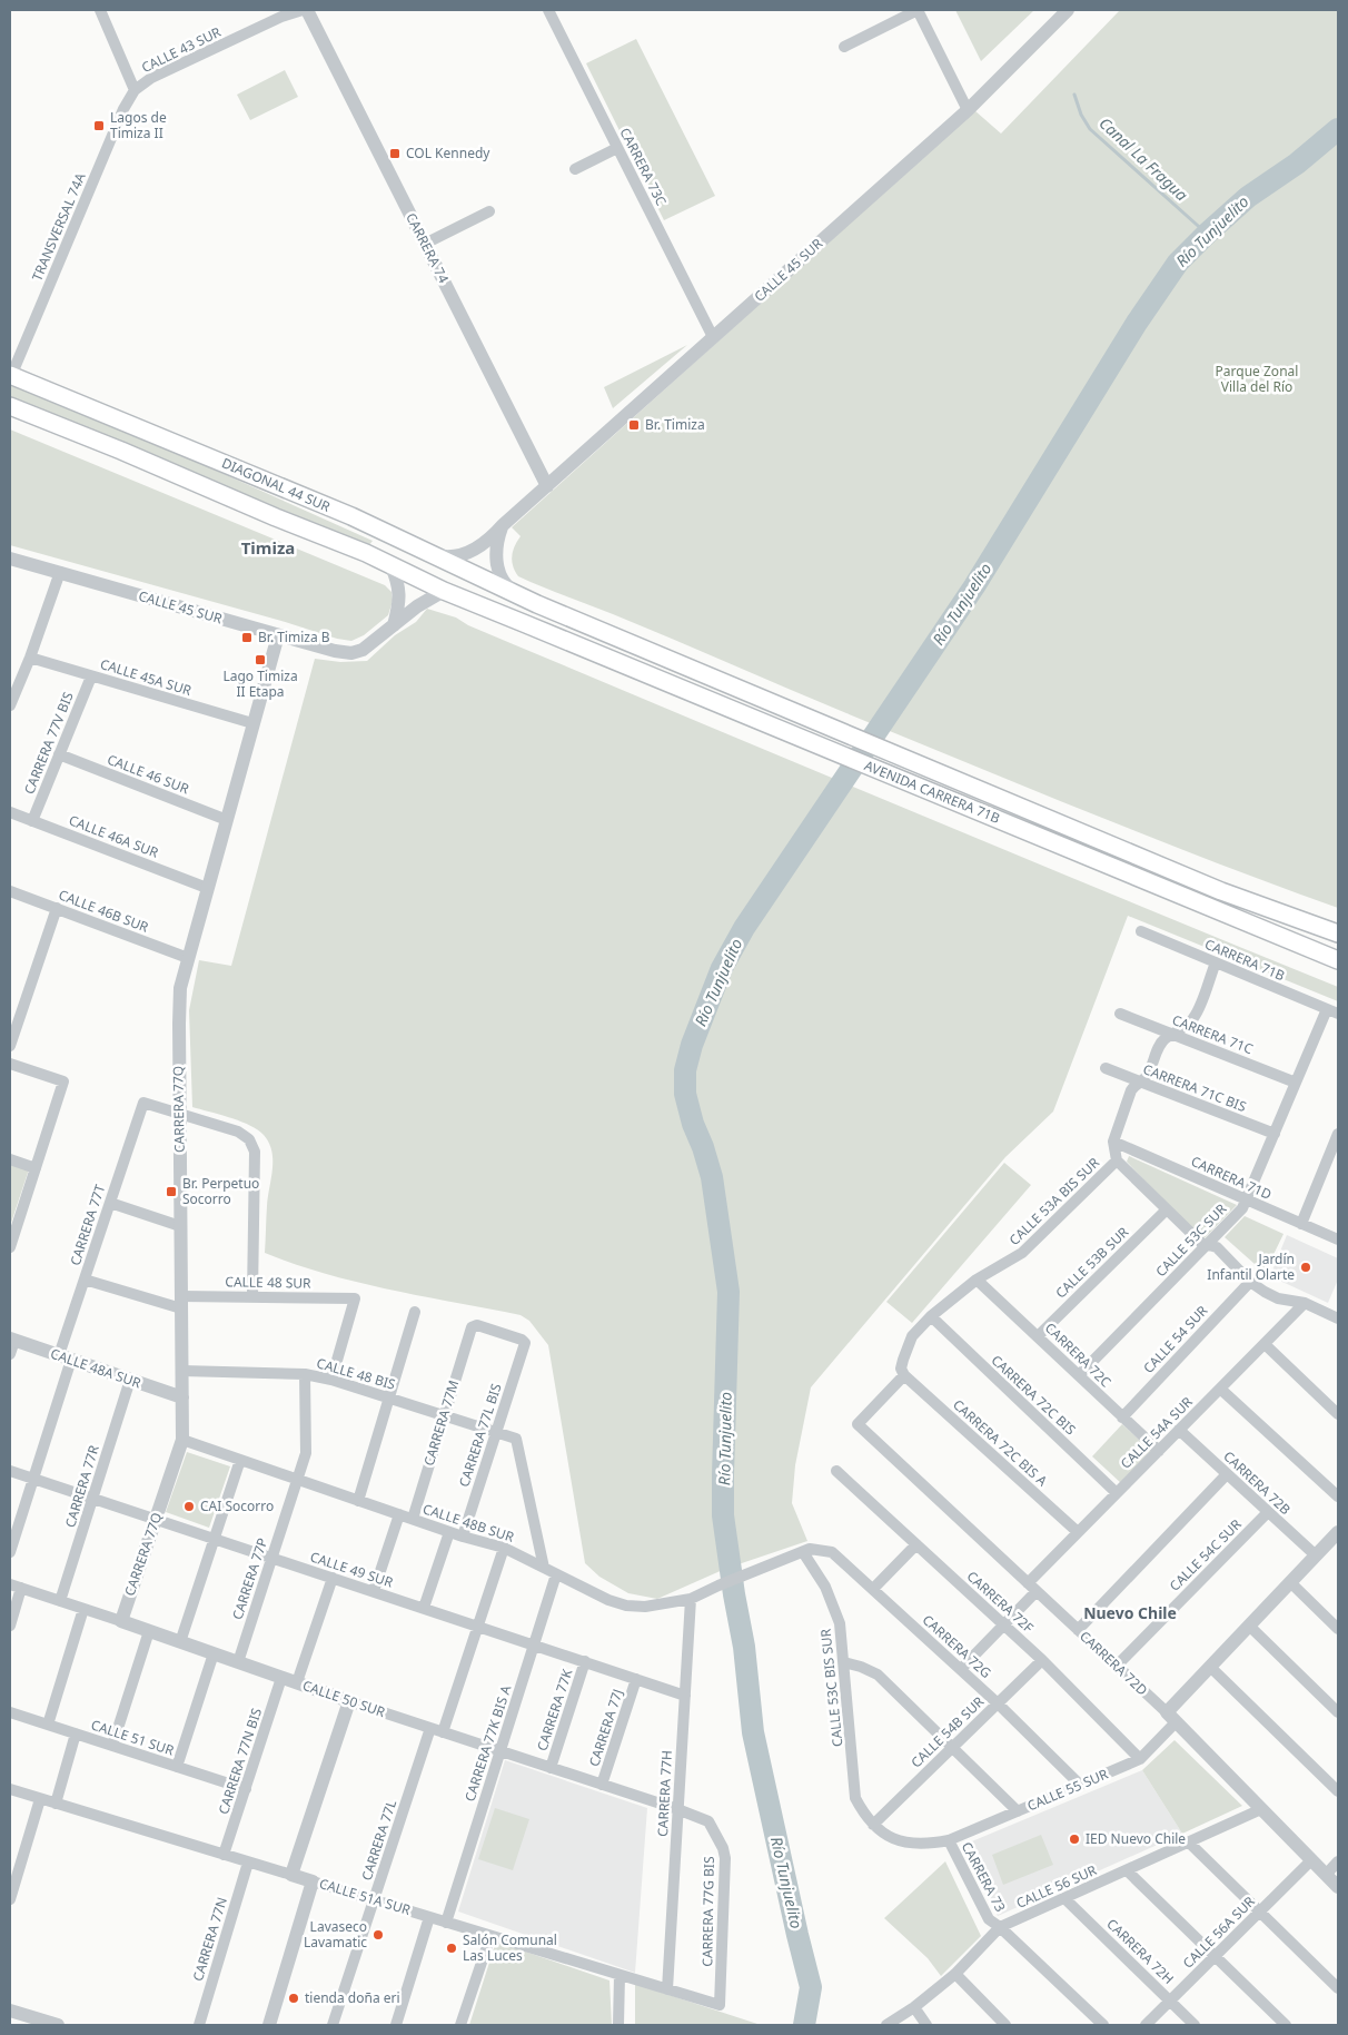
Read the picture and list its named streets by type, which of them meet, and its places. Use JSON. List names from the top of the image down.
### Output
{
  "streets": {
    "main road": ["DIAGONAL 44 SUR", "AVENIDA CARRERA 71B"],
    "street": [
      "CALLE 43 SUR",
      "CARRERA 73C",
      "TRANSVERSAL 74A",
      "CARRERA 74",
      "CALLE 45 SUR",
      "CALLE 45A SUR",
      "CARRERA 77V BIS",
      "CALLE 46 SUR",
      "CALLE 46A SUR",
      "CALLE 46B SUR",
      "CARRERA 71B",
      "CARRERA 71C",
      "CARRERA 71C BIS",
      "CARRERA 77Q",
      "CARRERA 71D",
      "CALLE 53A BIS SUR",
      "CARRERA 77T",
      "CALLE 53C SUR",
      "CALLE 53B SUR",
      "CALLE 48 SUR",
      "CALLE 54 SUR",
      "CARRERA 72C",
      "CALLE 48A SUR",
      "CALLE 48 BIS",
      "CARRERA 72C BIS",
      "CARRERA 77M",
      "CALLE 54A SUR",
      "CARRERA 77L BIS",
      "CARRERA 72C BIS A",
      "CARRERA 72B",
      "CARRERA 77R",
      "CALLE 48B SUR",
      "CALLE 54C SUR",
      "CALLE 49 SUR",
      "CARRERA 77P",
      "CARRERA 72F",
      "CARRERA 72G",
      "CARRERA 72D",
      "CALLE 53C BIS SUR",
      "CALLE 50 SUR",
      "CARRERA 77K",
      "CARRERA 77J",
      "CALLE 54B SUR",
      "CALLE 51 SUR",
      "CARRERA 77K BIS A",
      "CARRERA 77N BIS",
      "CALLE 55 SUR",
      "CARRERA 77H",
      "CARRERA 77L",
      "CARRERA 73",
      "CALLE 56 SUR",
      "CALLE 51A SUR",
      "CARRERA 77G BIS",
      "CALLE 56A SUR",
      "CARRERA 77N",
      "CARRERA 72H"
    ]
  },
  "crossings": [
    ["CALLE 43 SUR", "TRANSVERSAL 74A"],
    ["CARRERA 73C", "CALLE 45 SUR"],
    ["TRANSVERSAL 74A", "DIAGONAL 44 SUR"],
    ["CARRERA 74", "CALLE 45 SUR"],
    ["CALLE 45 SUR", "DIAGONAL 44 SUR"],
    ["CALLE 45 SUR", "CARRERA 77Q"],
    ["DIAGONAL 44 SUR", "AVENIDA CARRERA 71B"],
    ["CALLE 45A SUR", "CARRERA 77V BIS"],
    ["CALLE 45A SUR", "CARRERA 77Q"],
    ["CARRERA 77V BIS", "CALLE 46 SUR"],
    ["CARRERA 77V BIS", "CALLE 46A SUR"],
    ["CALLE 46 SUR", "CARRERA 77Q"],
    ["CALLE 46A SUR", "CARRERA 77Q"],
    ["CALLE 46B SUR", "CARRERA 77Q"],
    ["CARRERA 71B", "CALLE 53A BIS SUR"],
    ["CARRERA 71B", "CALLE 53C SUR"],
    ["CARRERA 71C", "CALLE 53A BIS SUR"],
    ["CARRERA 71C", "CALLE 53C SUR"],
    ["CARRERA 71C BIS", "CALLE 53A BIS SUR"],
    ["CARRERA 71C BIS", "CALLE 53C SUR"],
    ["CARRERA 77Q", "CARRERA 77T"],
    ["CARRERA 77Q", "CALLE 48 SUR"],
    ["CARRERA 77Q", "CALLE 48A SUR"],
    ["CARRERA 77Q", "CALLE 48 BIS"],
    ["CARRERA 77Q", "CALLE 48B SUR"],
    ["CARRERA 77Q", "CALLE 49 SUR"],
    ["CARRERA 77Q", "CALLE 50 SUR"],
    ["CARRERA 71D", "CALLE 53A BIS SUR"],
    ["CARRERA 71D", "CALLE 53C SUR"],
    ["CALLE 53A BIS SUR", "CARRERA 72C"],
    ["CALLE 53A BIS SUR", "CARRERA 72C BIS"],
    ["CALLE 53A BIS SUR", "CARRERA 72C BIS A"],
    ["CALLE 53A BIS SUR", "CARRERA 72D"],
    ["CARRERA 77T", "CALLE 48 SUR"],
    ["CARRERA 77T", "CALLE 48A SUR"],
    ["CARRERA 77T", "CALLE 49 SUR"],
    ["CALLE 53C SUR", "CARRERA 72C"],
    ["CALLE 53B SUR", "CARRERA 72C"],
    ["CALLE 48 SUR", "CALLE 48 BIS"],
    ["CALLE 54 SUR", "CARRERA 72C"],
    ["CARRERA 72C", "CALLE 54A SUR"],
    ["CALLE 48A SUR", "CARRERA 77R"],
    ["CALLE 48 BIS", "CARRERA 77M"],
    ["CALLE 48 BIS", "CARRERA 77L BIS"],
    ["CALLE 48 BIS", "CALLE 48B SUR"],
    ["CALLE 48 BIS", "CARRERA 77P"],
    ["CARRERA 72C BIS", "CALLE 54A SUR"],
    ["CARRERA 77M", "CARRERA 77L BIS"],
    ["CARRERA 77M", "CALLE 48B SUR"],
    ["CALLE 54A SUR", "CARRERA 72C BIS A"],
    ["CALLE 54A SUR", "CARRERA 72B"],
    ["CALLE 54A SUR", "CARRERA 72D"],
    ["CARRERA 77L BIS", "CALLE 48B SUR"],
    ["CARRERA 72C BIS A", "CARRERA 72D"],
    ["CARRERA 72B", "CALLE 54C SUR"],
    ["CARRERA 72B", "CALLE 55 SUR"],
    ["CARRERA 77R", "CALLE 49 SUR"],
    ["CARRERA 77R", "CALLE 50 SUR"],
    ["CALLE 48B SUR", "CARRERA 77P"],
    ["CALLE 48B SUR", "CARRERA 72G"],
    ["CALLE 48B SUR", "CALLE 53C BIS SUR"],
    ["CALLE 48B SUR", "CARRERA 77K BIS A"],
    ["CALLE 48B SUR", "CARRERA 77H"],
    ["CALLE 54C SUR", "CARRERA 72D"],
    ["CALLE 49 SUR", "CARRERA 77P"],
    ["CALLE 49 SUR", "CARRERA 77K"],
    ["CALLE 49 SUR", "CARRERA 77J"],
    ["CALLE 49 SUR", "CARRERA 77K BIS A"],
    ["CALLE 49 SUR", "CARRERA 77H"],
    ["CARRERA 77P", "CALLE 50 SUR"],
    ["CARRERA 72F", "CALLE 54B SUR"],
    ["CARRERA 72F", "CALLE 55 SUR"],
    ["CARRERA 72G", "CALLE 53C BIS SUR"],
    ["CARRERA 72G", "CALLE 54B SUR"],
    ["CARRERA 72G", "CALLE 55 SUR"],
    ["CARRERA 72D", "CALLE 55 SUR"],
    ["CARRERA 72D", "CALLE 56 SUR"],
    ["CARRERA 72D", "CALLE 56A SUR"],
    ["CALLE 53C BIS SUR", "CALLE 54B SUR"],
    ["CALLE 53C BIS SUR", "CARRERA 73"],
    ["CALLE 50 SUR", "CARRERA 77K"],
    ["CALLE 50 SUR", "CARRERA 77J"],
    ["CALLE 50 SUR", "CARRERA 77K BIS A"],
    ["CALLE 50 SUR", "CARRERA 77N BIS"],
    ["CALLE 50 SUR", "CARRERA 77H"],
    ["CALLE 50 SUR", "CARRERA 77L"],
    ["CALLE 50 SUR", "CARRERA 77G BIS"],
    ["CALLE 54B SUR", "CARRERA 73"],
    ["CALLE 51 SUR", "CARRERA 77N BIS"],
    ["CARRERA 77K BIS A", "CALLE 51A SUR"],
    ["CARRERA 77N BIS", "CALLE 51A SUR"],
    ["CALLE 55 SUR", "CARRERA 73"],
    ["CARRERA 77H", "CALLE 51A SUR"],
    ["CARRERA 77H", "CARRERA 77G BIS"],
    ["CARRERA 77L", "CALLE 51A SUR"],
    ["CARRERA 73", "CALLE 56 SUR"],
    ["CALLE 56 SUR", "CARRERA 72H"],
    ["CALLE 51A SUR", "CARRERA 77G BIS"],
    ["CALLE 51A SUR", "CARRERA 77N"],
    ["CALLE 56A SUR", "CARRERA 72H"]
  ],
  "districts": ["Timiza", "Nuevo Chile"],
  "water": ["Canal La Fragua", "Río Tunjuelito"],
  "parks": ["Parque Zonal Villa del Río"],
  "places": {
    "transit": [
      "Lagos de Timiza II",
      "COL Kennedy",
      "Br. Timiza",
      "Br. Timiza B",
      "Lago Timiza II Etapa",
      "Br. Perpetuo Socorro"
    ],
    "other": [
      "Jardín Infantil Olarte",
      "CAI Socorro",
      "IED Nuevo Chile",
      "Lavaseco Lavamatic",
      "Salón Comunal Las Luces",
      "tienda doña eri"
    ]
  }
}
